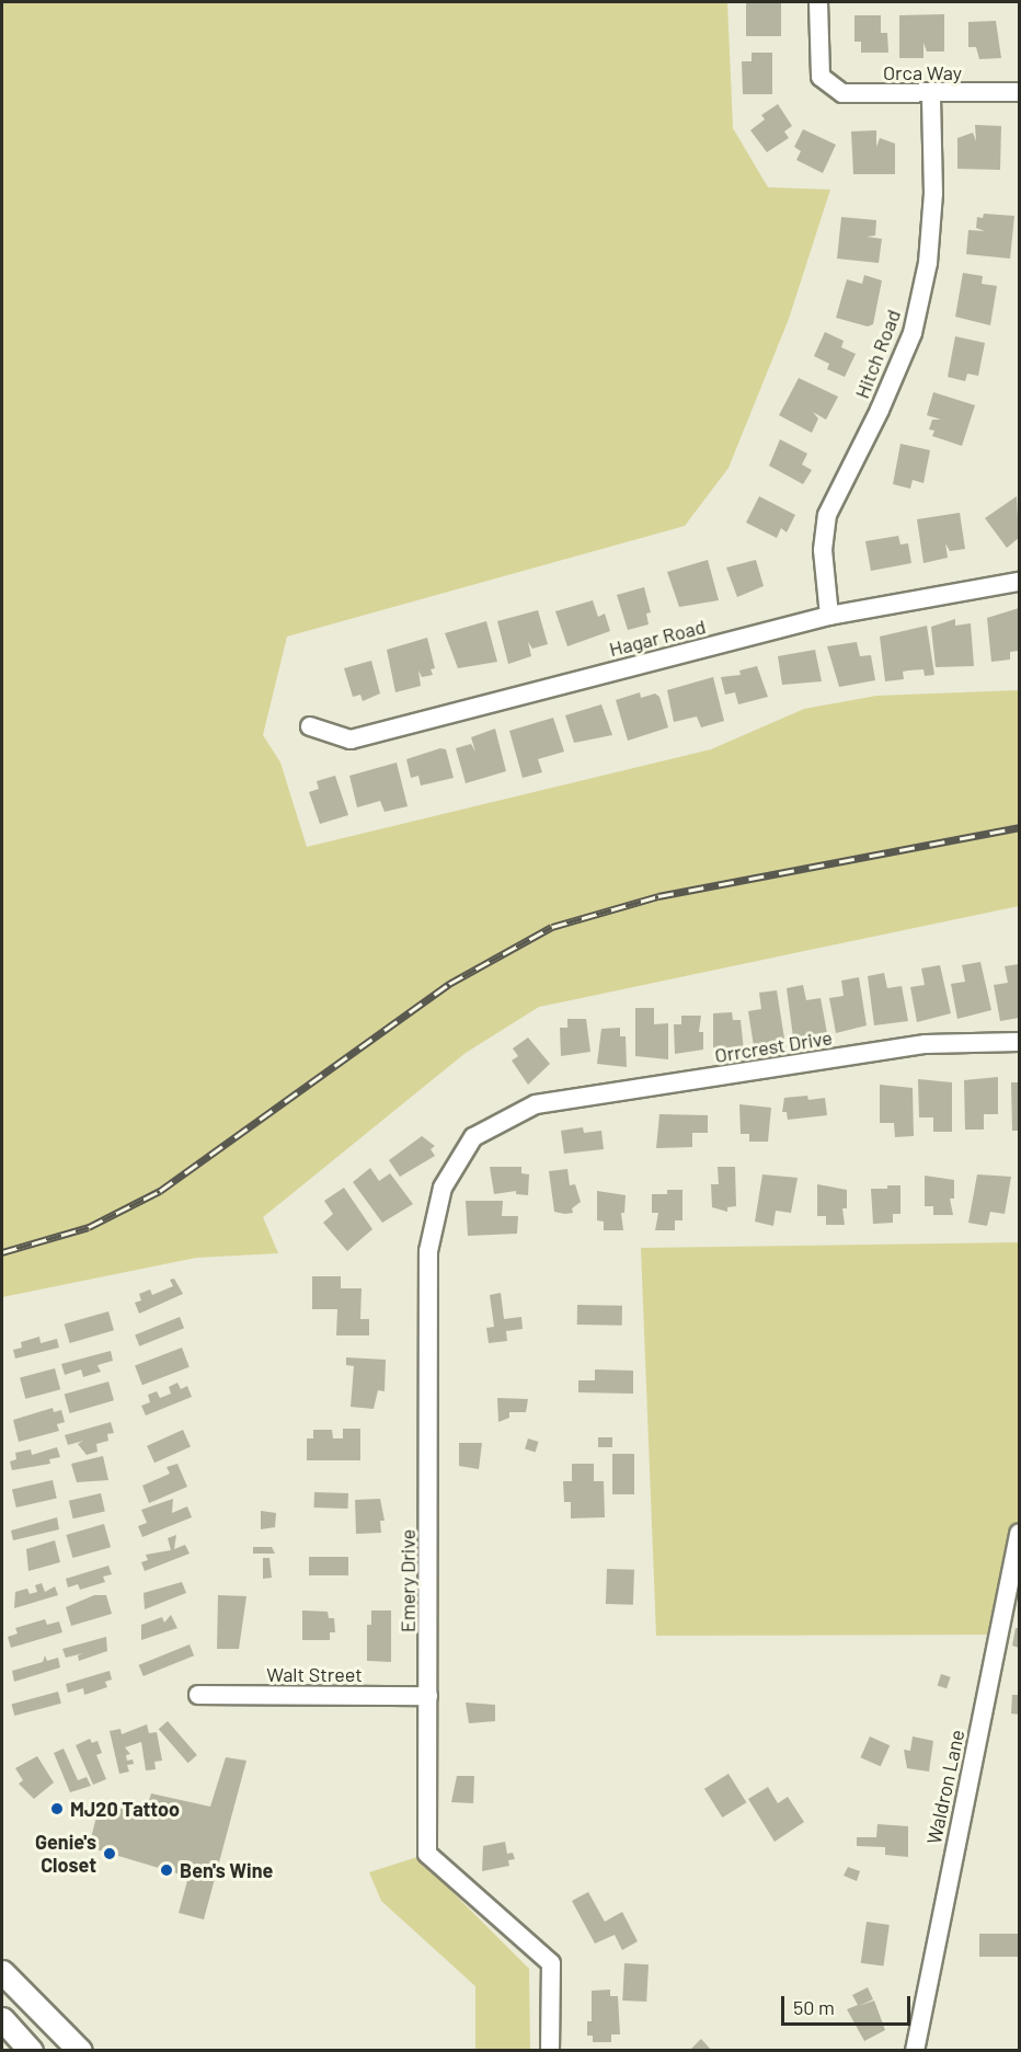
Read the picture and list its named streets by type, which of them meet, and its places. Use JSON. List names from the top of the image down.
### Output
{
  "streets": {
    "street": [
      "Orca Way",
      "Hitch Road",
      "Hagar Road",
      "Orrcrest Drive",
      "Emery Drive",
      "Walt Street",
      "Waldron Lane"
    ]
  },
  "crossings": [
    ["Orca Way", "Hitch Road"],
    ["Hitch Road", "Hagar Road"],
    ["Orrcrest Drive", "Emery Drive"],
    ["Emery Drive", "Walt Street"]
  ],
  "places": ["MJ20 Tattoo", "Genie's Closet", "Ben's Wine"],
  "scale_bar": "50 m"
}
